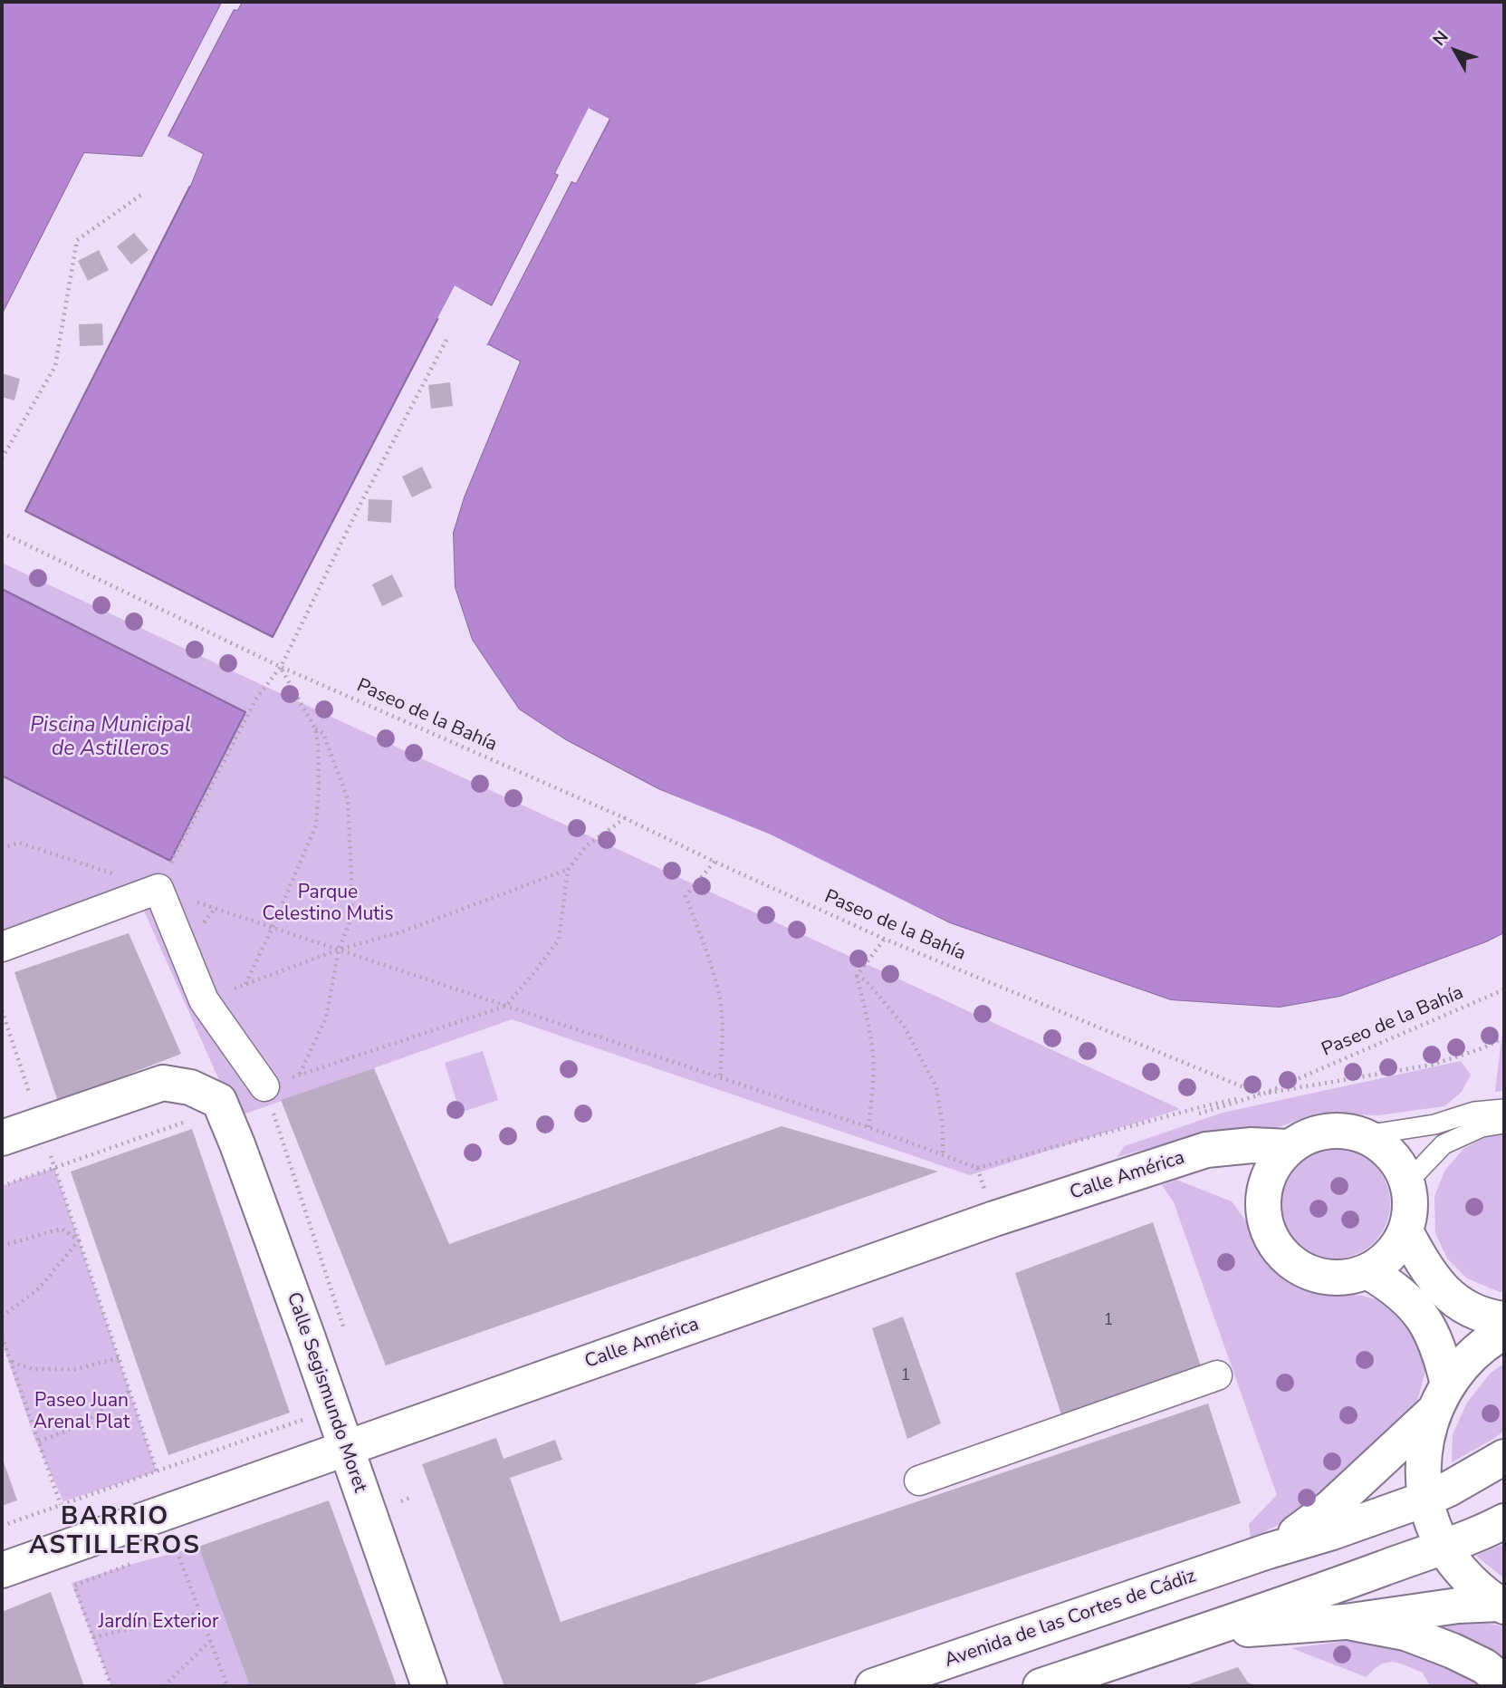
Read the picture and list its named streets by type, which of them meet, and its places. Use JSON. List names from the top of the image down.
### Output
{
  "streets": {
    "street": ["Calle América", "Calle Segismundo Moret", "Avenida de las Cortes de Cádiz"],
    "path": ["Paseo de la Bahía"]
  },
  "crossings": [
    ["Calle América", "Calle Segismundo Moret"]
  ],
  "districts": ["BARRIO ASTILLEROS"],
  "water": ["Piscina Municipal de Astilleros"],
  "parks": ["Parque Celestino Mutis", "Paseo Juan Arenal Plat", "Jardín Exterior"],
  "house_numbers": ["1", "1"],
  "north": "top left"
}
